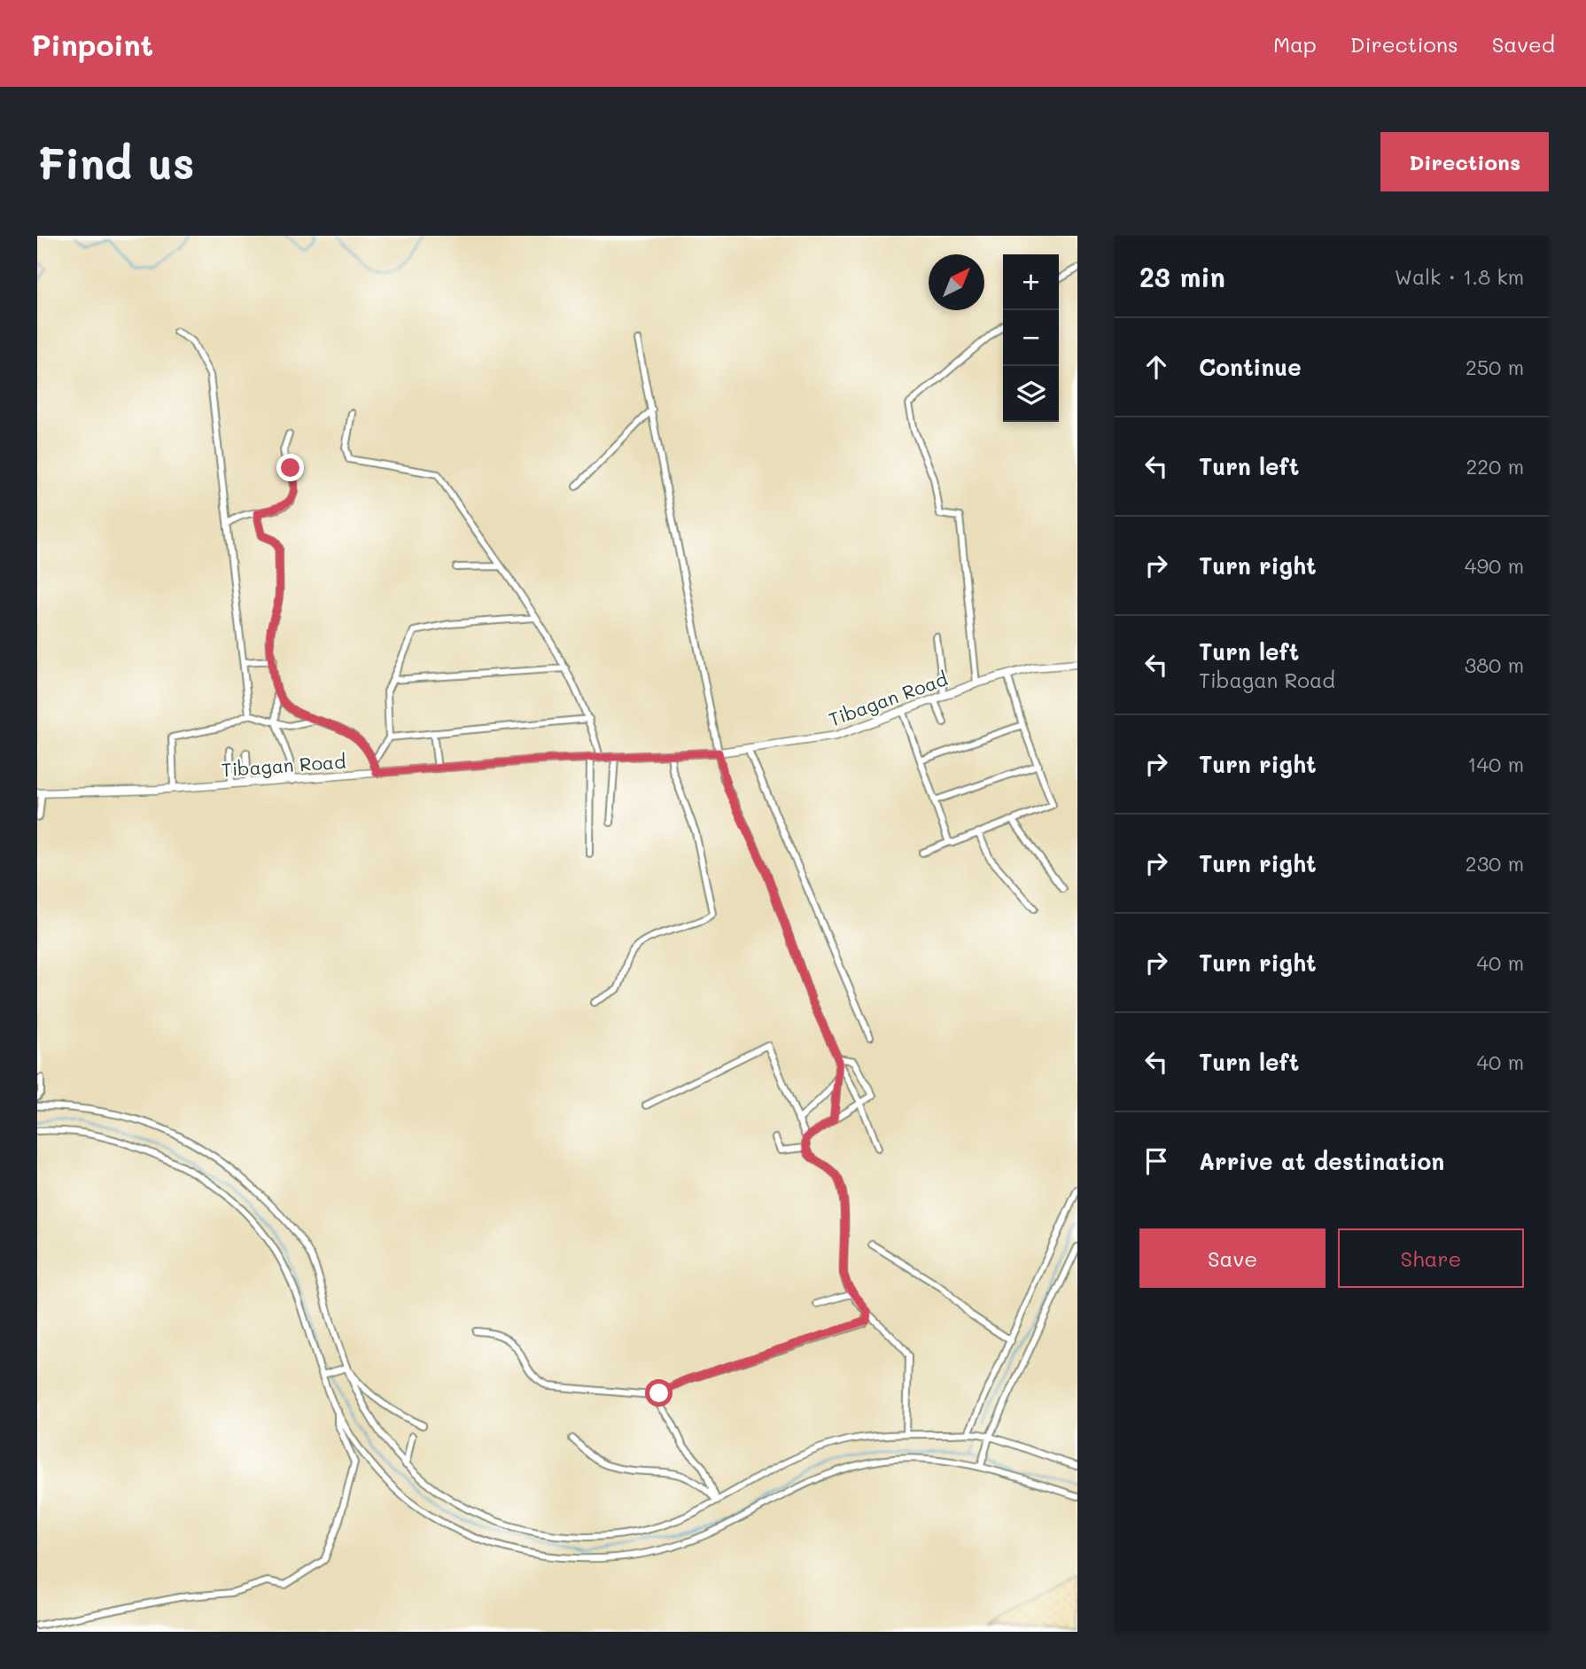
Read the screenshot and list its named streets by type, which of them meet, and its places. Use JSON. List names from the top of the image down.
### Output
{
  "streets": {
    "main road": ["Tibagan Road"]
  },
  "north": "top right",
  "page": {
    "header": "Pinpoint",
    "nav": ["Map", "Directions", "Saved"],
    "buttons": [
      "Directions",
      ["Save", "Share"]
    ],
    "title": "Find us",
    "heading": ["23 min", "Walk · 1.8 km"],
    "map_buttons": ["+", "−"],
    "list": [
      ["Continue", "250 m"],
      ["Turn left", "220 m"],
      ["Turn right", "490 m"],
      ["Turn left", "Tibagan Road", "380 m"],
      ["Turn right", "140 m"],
      ["Turn right", "230 m"],
      ["Turn right", "40 m"],
      ["Turn left", "40 m"],
      "Arrive at destination"
    ]
  }
}
